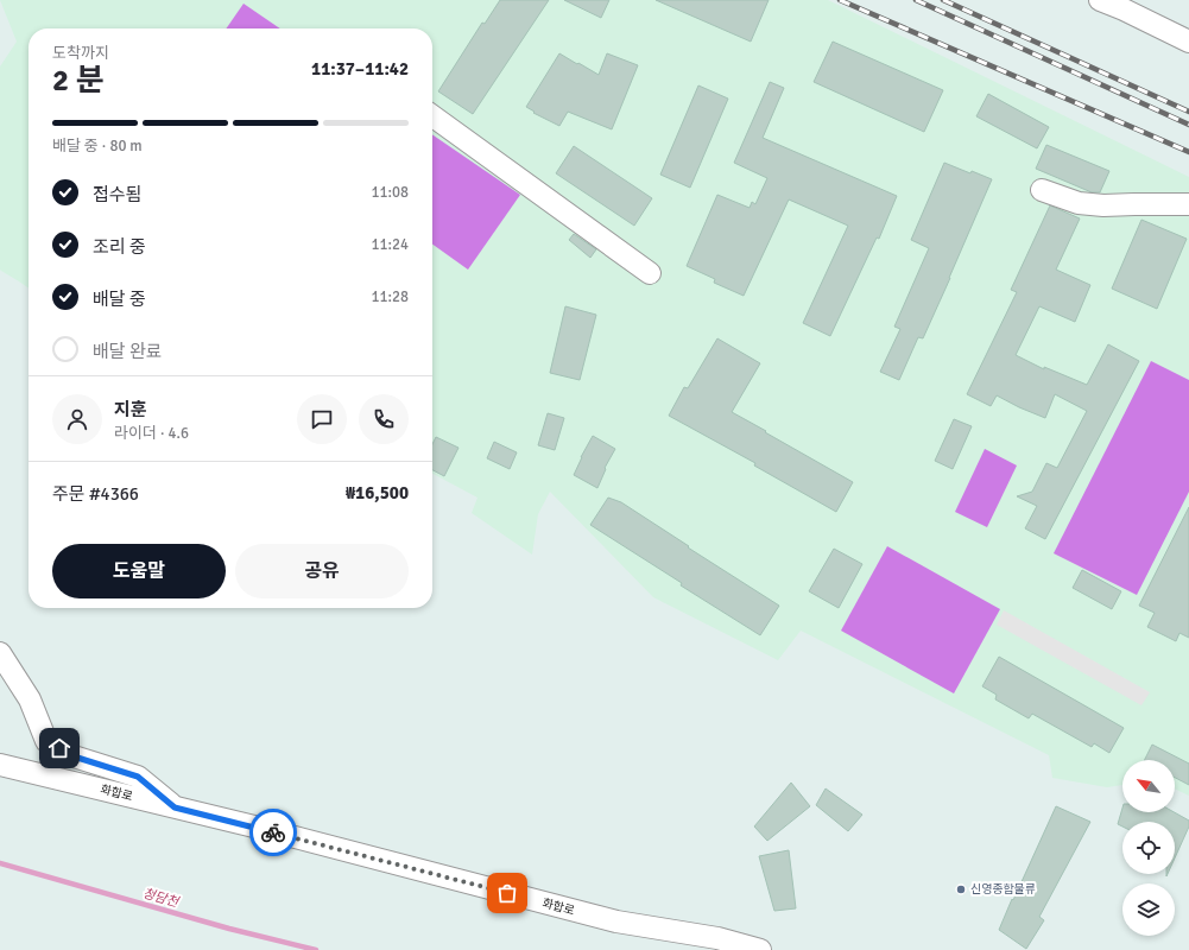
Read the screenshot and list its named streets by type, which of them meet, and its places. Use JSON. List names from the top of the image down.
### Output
{
  "streets": {
    "street": ["화합로"]
  },
  "water": ["청담천"],
  "places": ["신영종합물류"],
  "north": "top left",
  "page": {
    "heading": ["2 분", "도착까지", "11:37–11:42"],
    "panel": [
      "지훈",
      "라이더 · 4.6",
      "주문 #4366",
      "₩16,500"
    ],
    "bar": "배달 중 · 80 m",
    "list": [
      ["접수됨", "11:08"],
      ["조리 중", "11:24"],
      ["배달 중", "11:28"],
      "배달 완료"
    ],
    "buttons": ["도움말", "공유"]
  }
}
